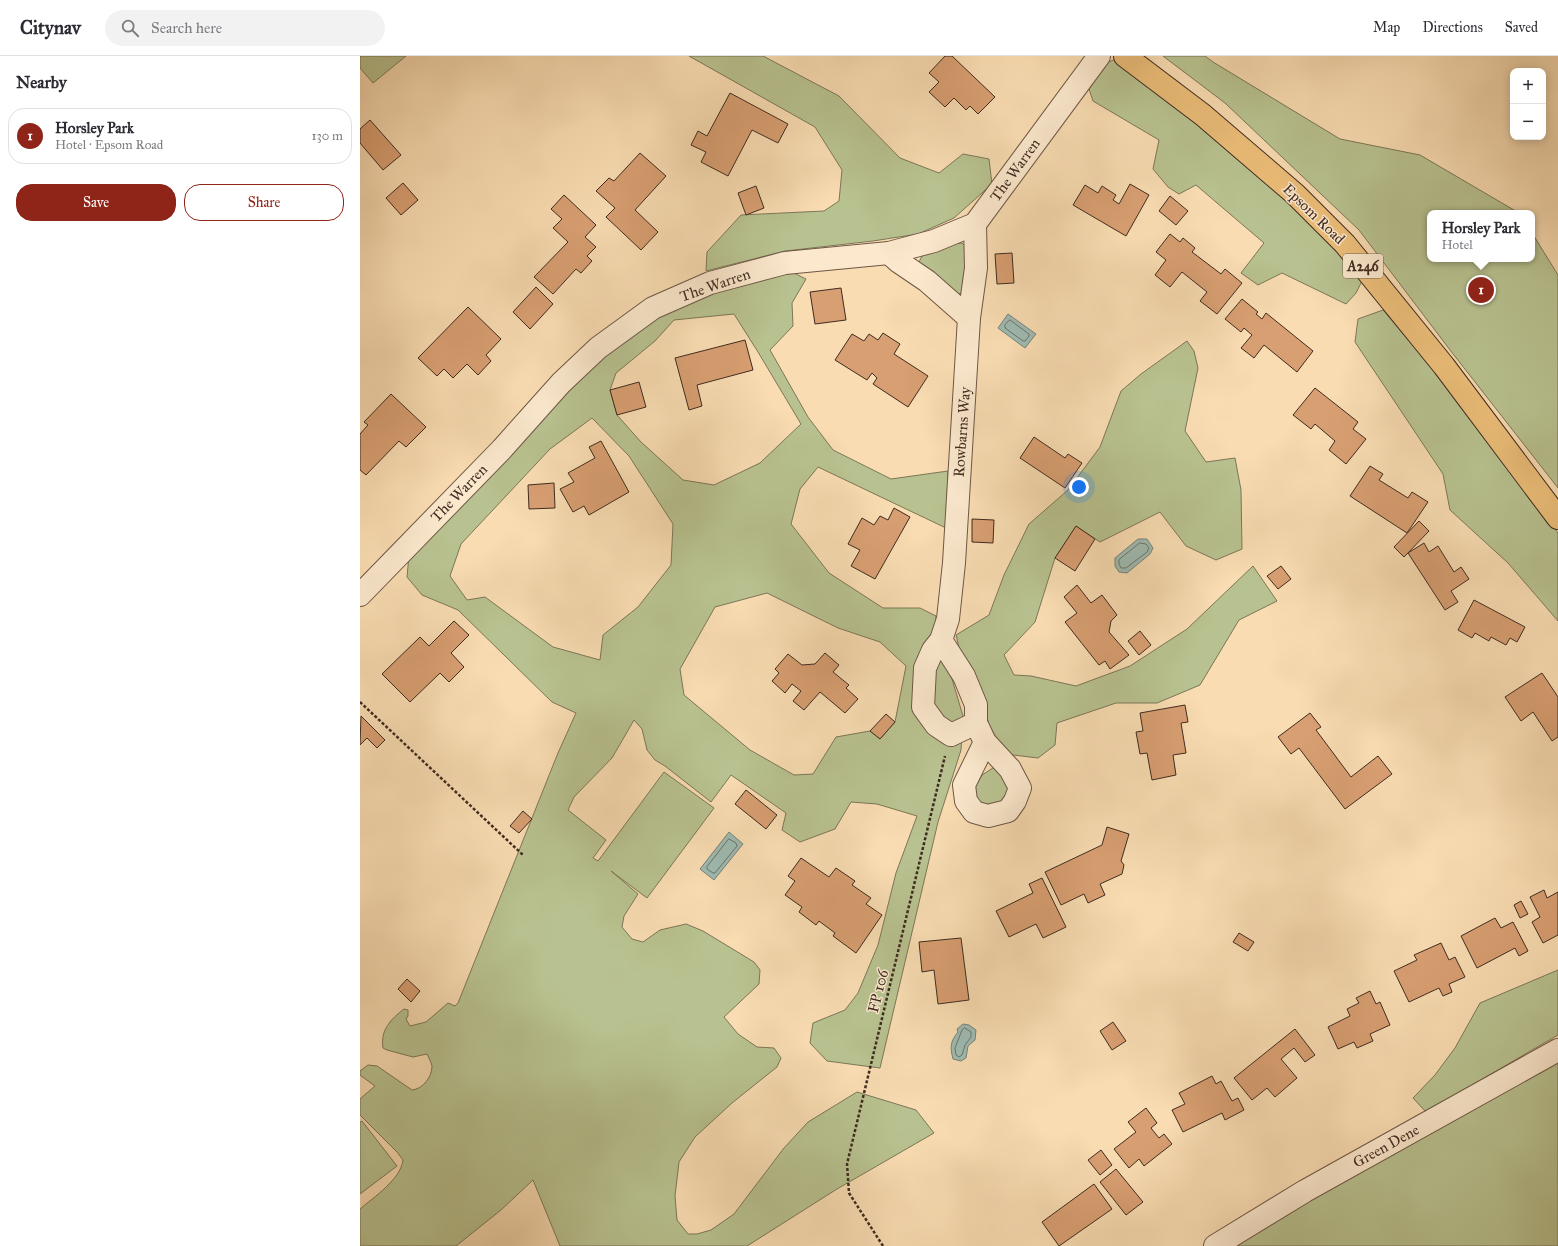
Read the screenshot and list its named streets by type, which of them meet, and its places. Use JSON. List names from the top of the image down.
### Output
{
  "streets": {
    "main road": ["Epsom Road", "A246"],
    "street": ["The Warren", "Rowbarns Way", "Green Dene"],
    "path": ["FP 106"]
  },
  "crossings": [
    ["The Warren", "Rowbarns Way"],
    ["Rowbarns Way", "FP 106"]
  ],
  "page": {
    "header": "Citynav",
    "search": "Search here",
    "nav": ["Map", "Directions", "Saved"],
    "heading": "Nearby",
    "map_buttons": ["+", "−"],
    "list": [
      {
        "mark": "1",
        "name": "Horsley Park",
        "note": "Hotel · Epsom Road",
        "value": "130 m"
      }
    ],
    "buttons": ["Save", "Share"],
    "popup": ["Horsley Park", "Hotel"],
    "pins": "1"
  }
}
